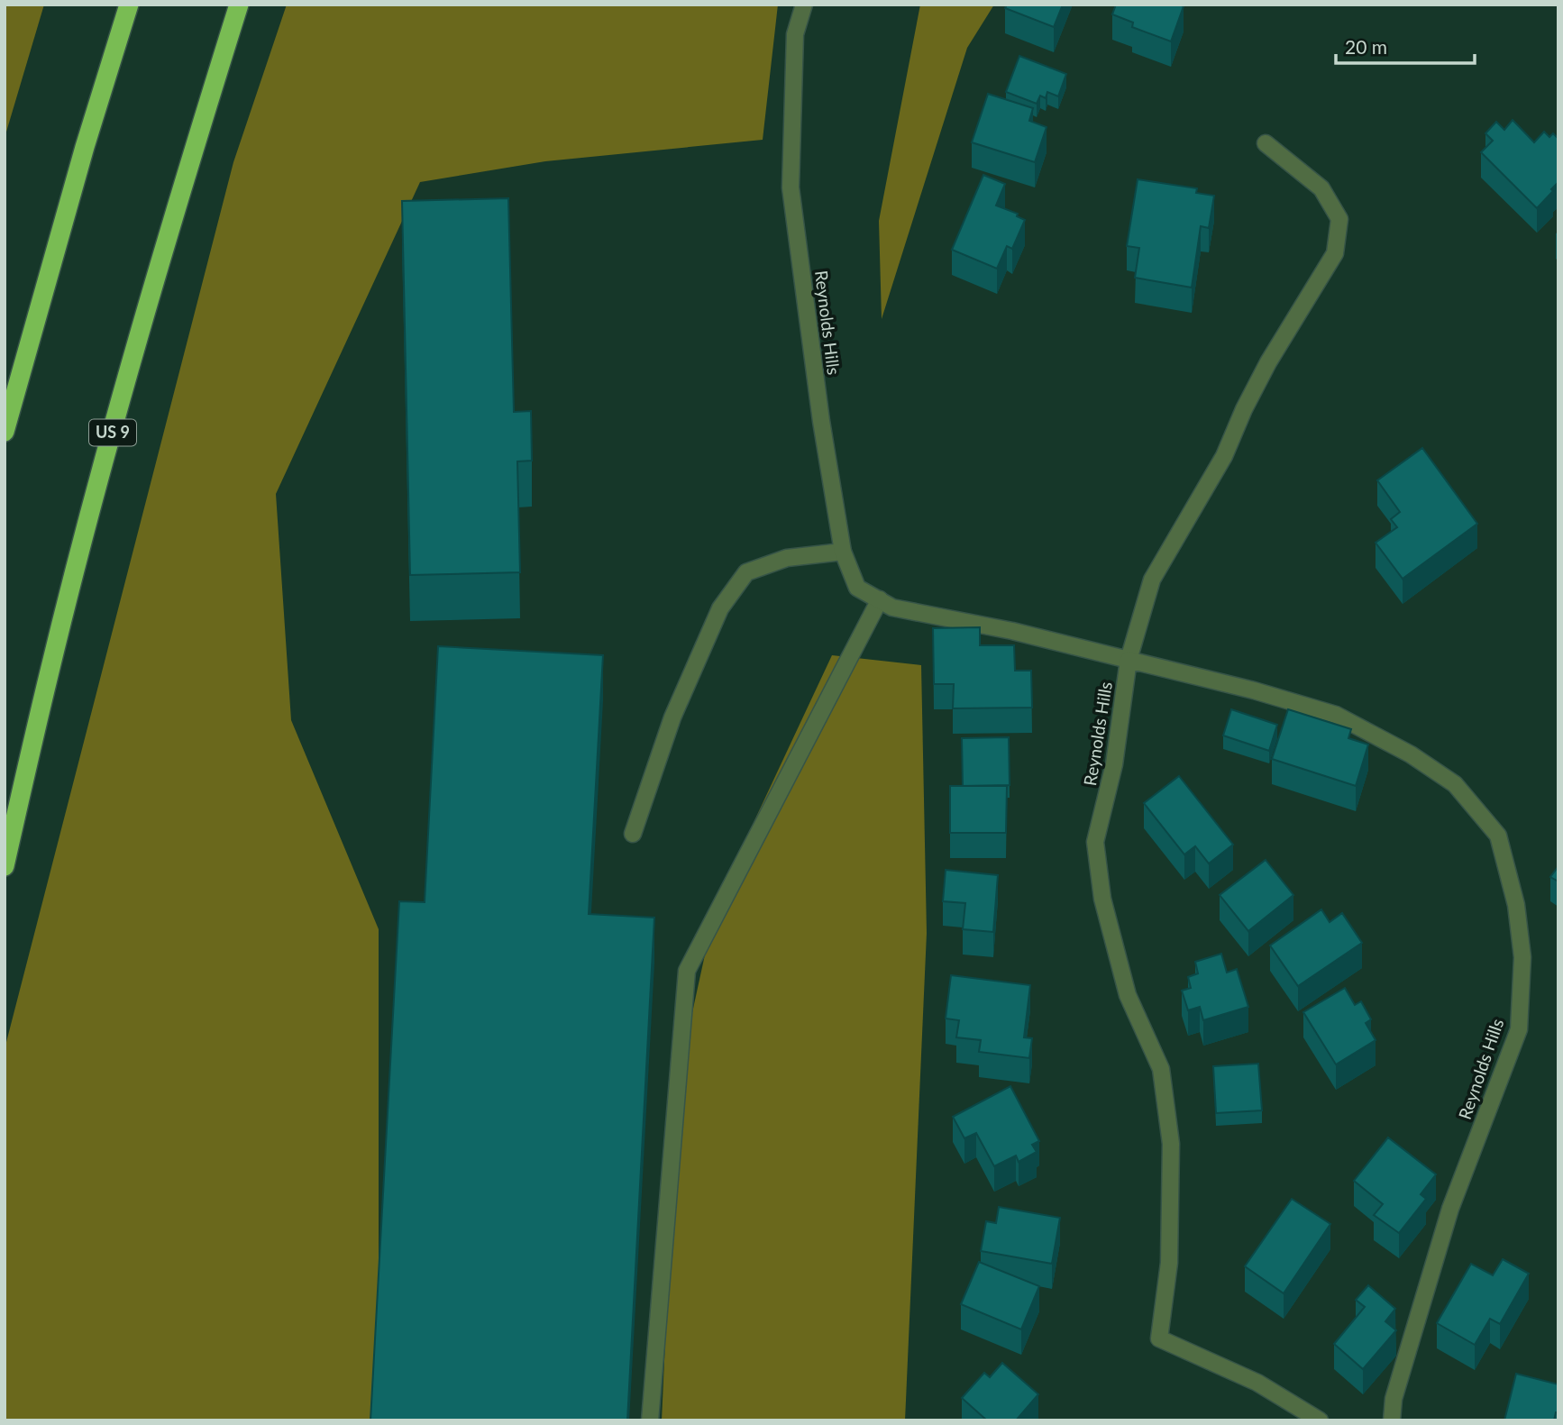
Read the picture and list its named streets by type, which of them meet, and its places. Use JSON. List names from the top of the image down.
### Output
{
  "streets": {
    "highway": ["US 9"],
    "street": ["Reynolds Hills"]
  },
  "scale_bar": "20 m"
}
